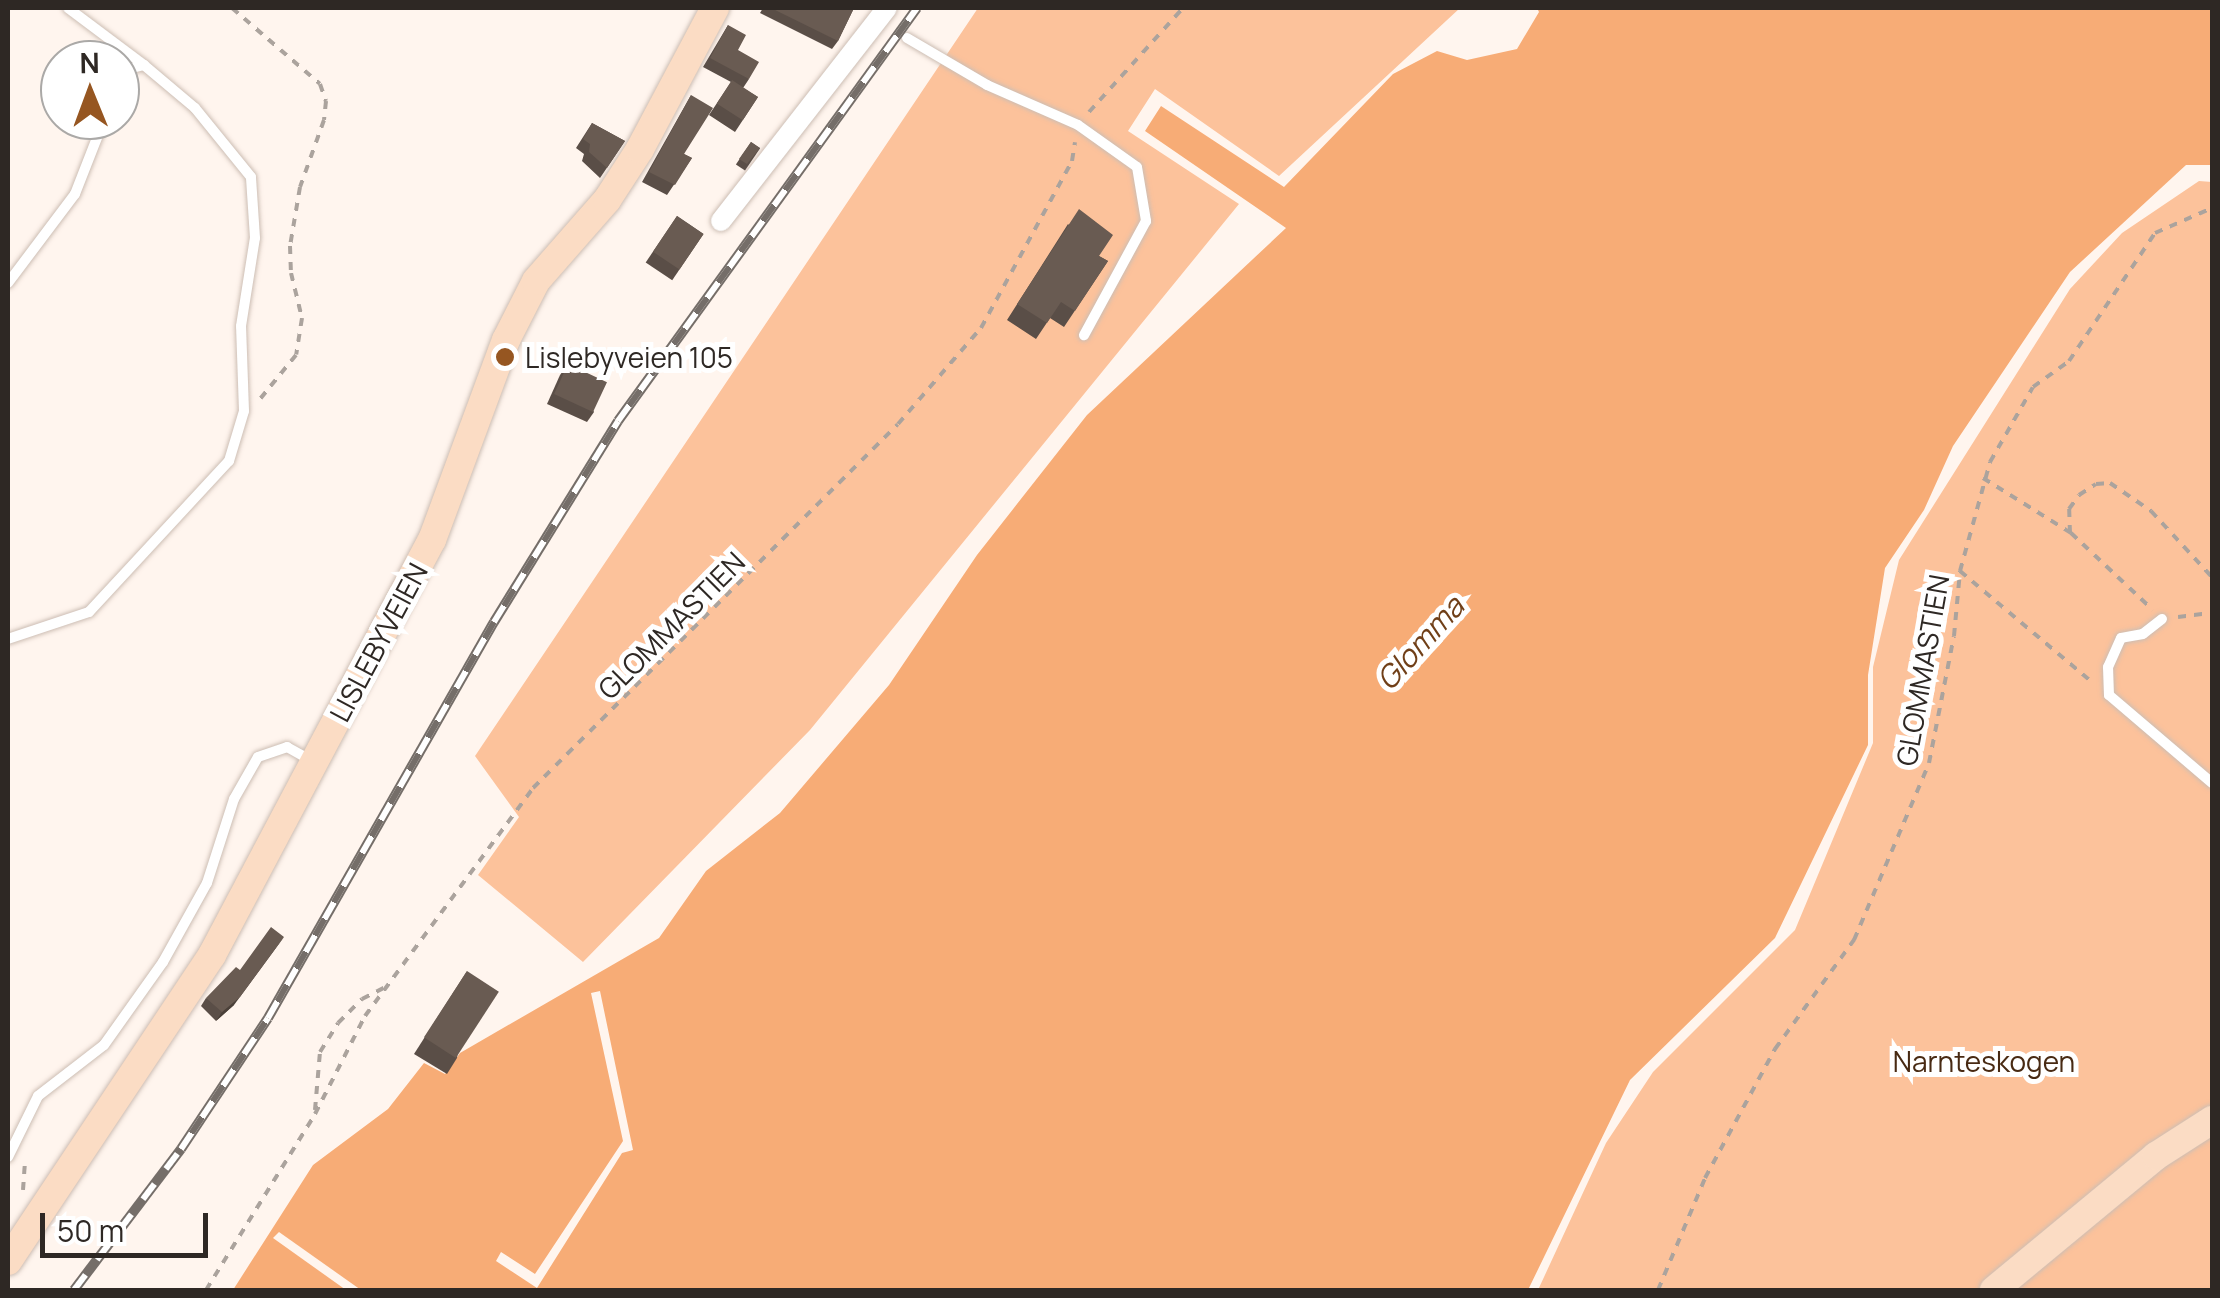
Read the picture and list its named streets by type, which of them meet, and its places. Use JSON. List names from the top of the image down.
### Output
{
  "streets": {
    "street": ["LISLEBYVEIEN"],
    "path": ["GLOMMASTIEN"]
  },
  "water": ["Glomma"],
  "parks": ["Narnteskogen"],
  "places": ["Lislebyveien 105"],
  "scale_bar": "50 m",
  "north": "top"
}
